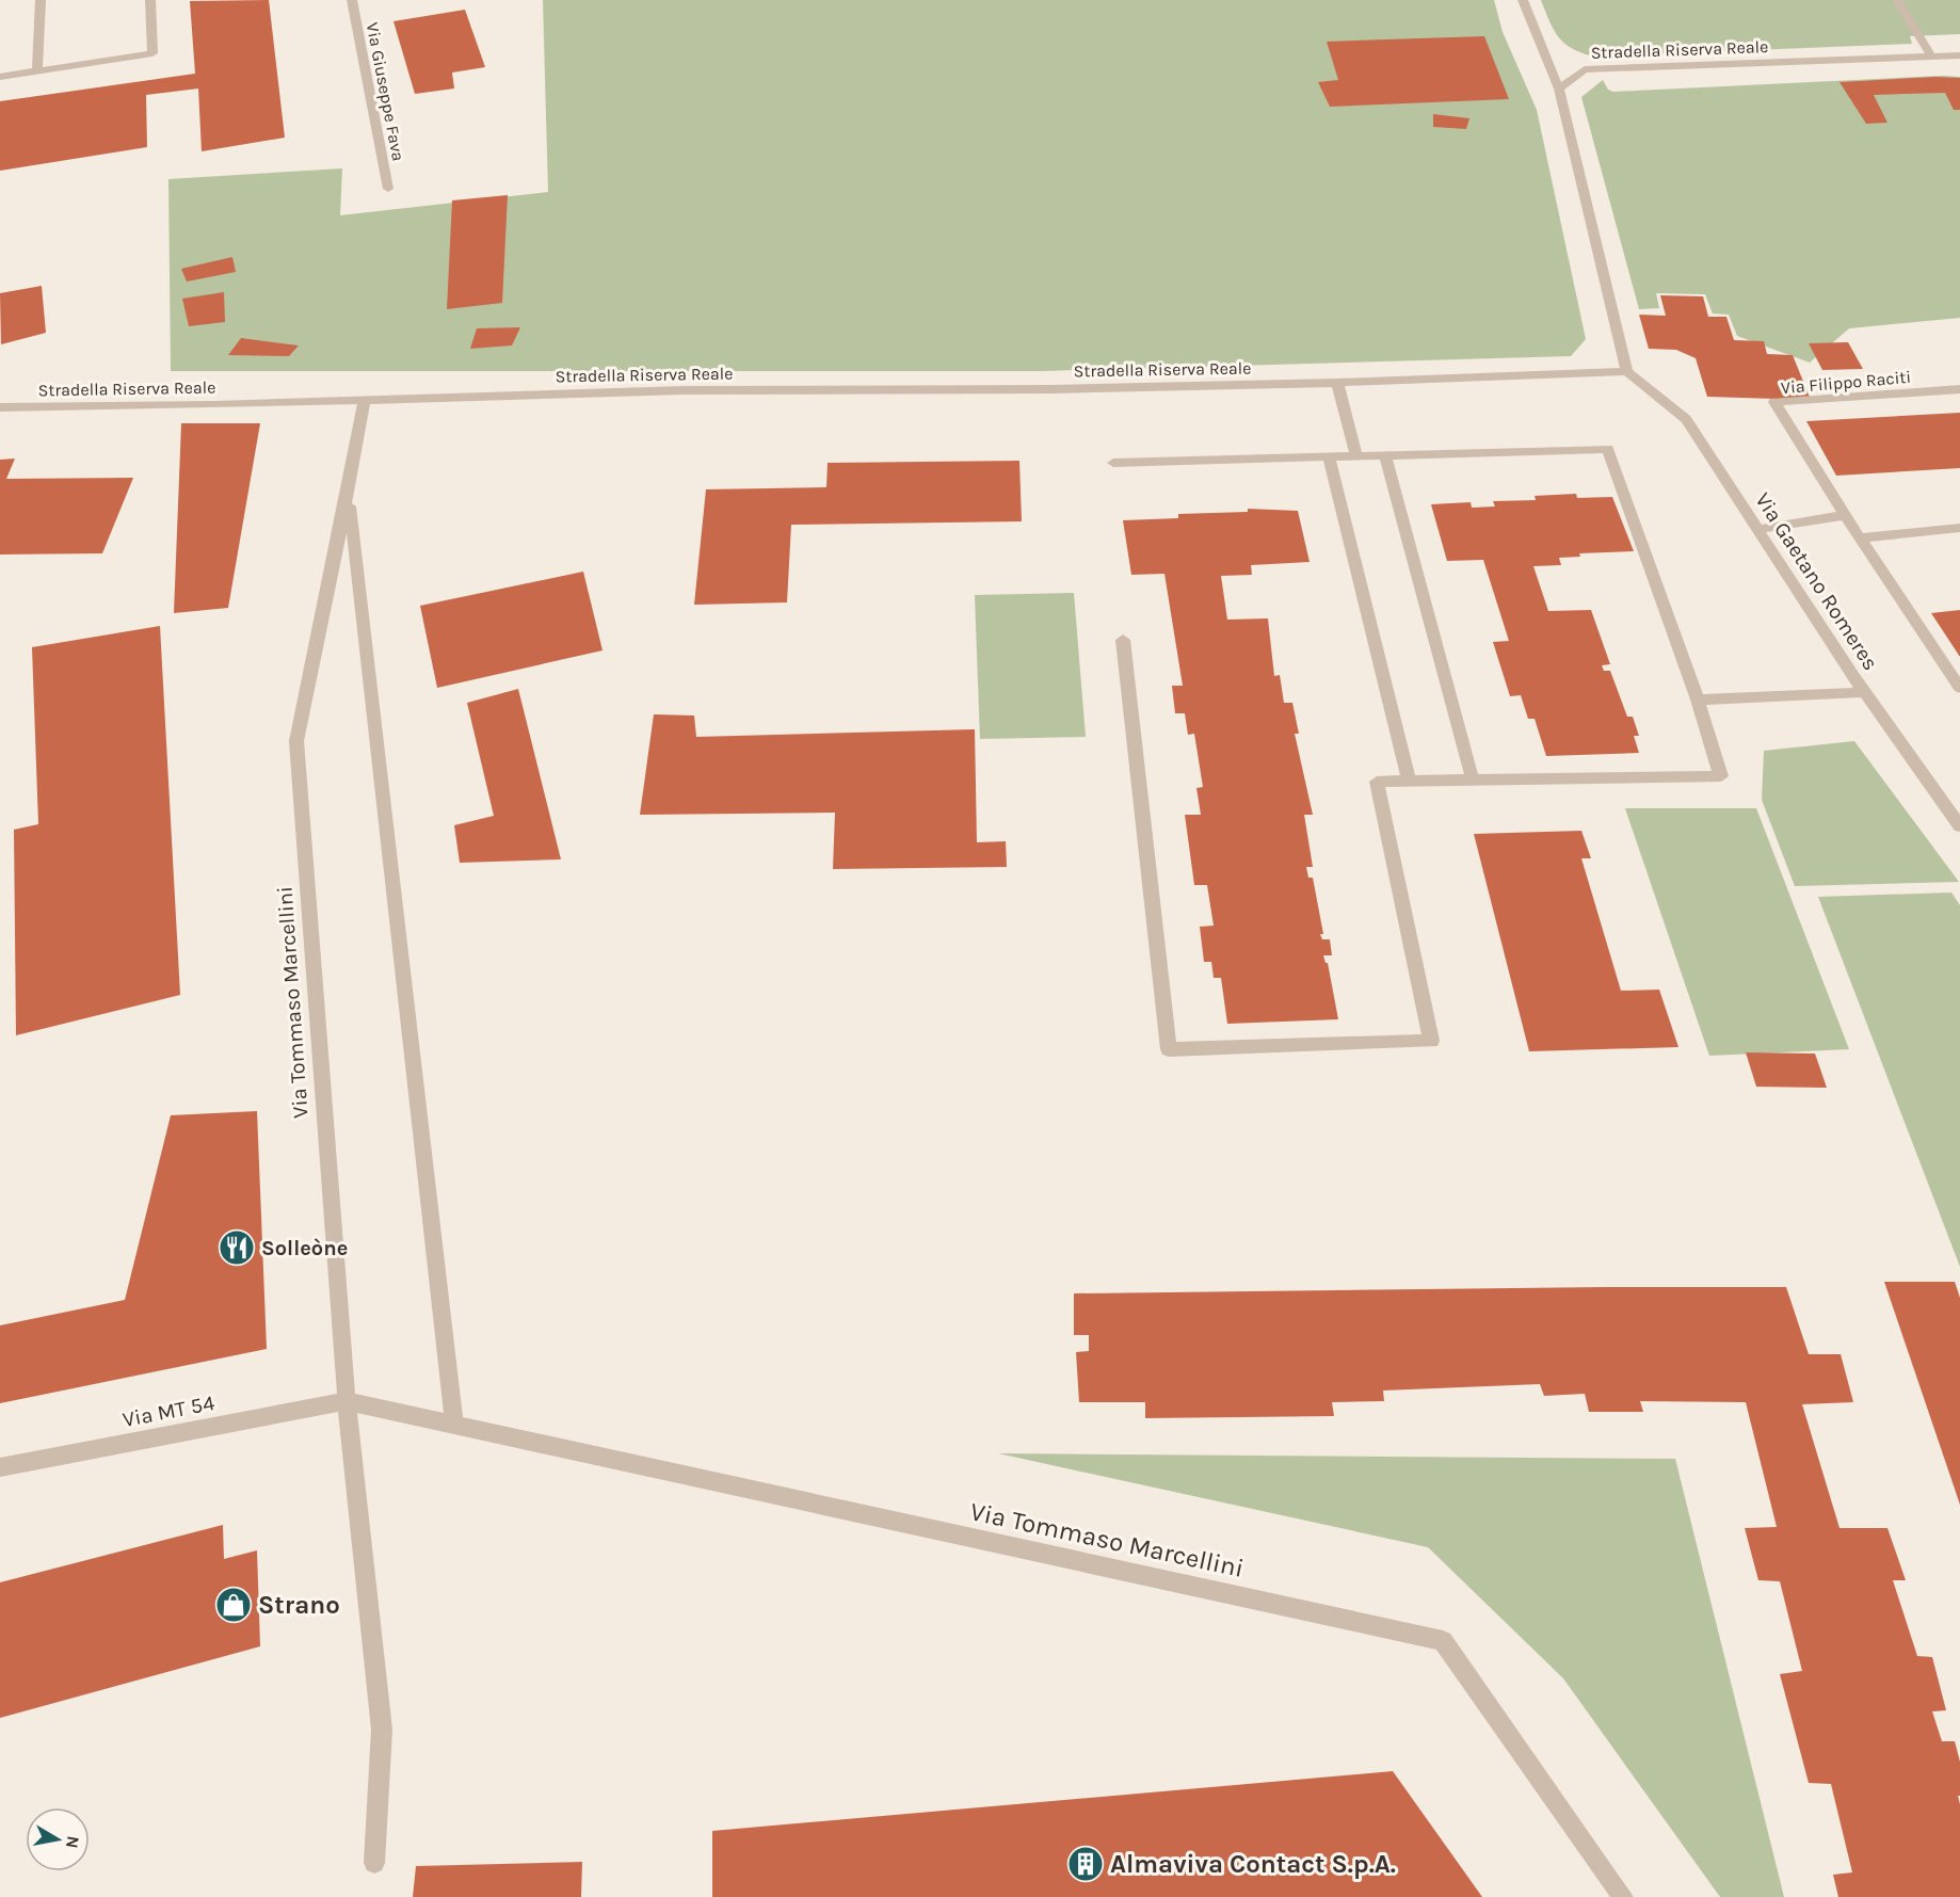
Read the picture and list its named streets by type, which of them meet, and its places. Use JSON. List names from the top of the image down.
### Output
{
  "streets": {
    "street": [
      "Stradella Riserva Reale",
      "Via Giuseppe Fava",
      "Via Filippo Raciti",
      "Via Gaetano Romeres",
      "Via Tommaso Marcellini",
      "Via MT 54"
    ]
  },
  "crossings": [
    ["Stradella Riserva Reale", "Via Gaetano Romeres"],
    ["Stradella Riserva Reale", "Via Tommaso Marcellini"],
    ["Via Tommaso Marcellini", "Via MT 54"]
  ],
  "places": {
    "restaurant": ["Solleòne"],
    "shop": ["Strano"],
    "building": ["Almaviva Contact S.p.A."]
  },
  "north": "right"
}
